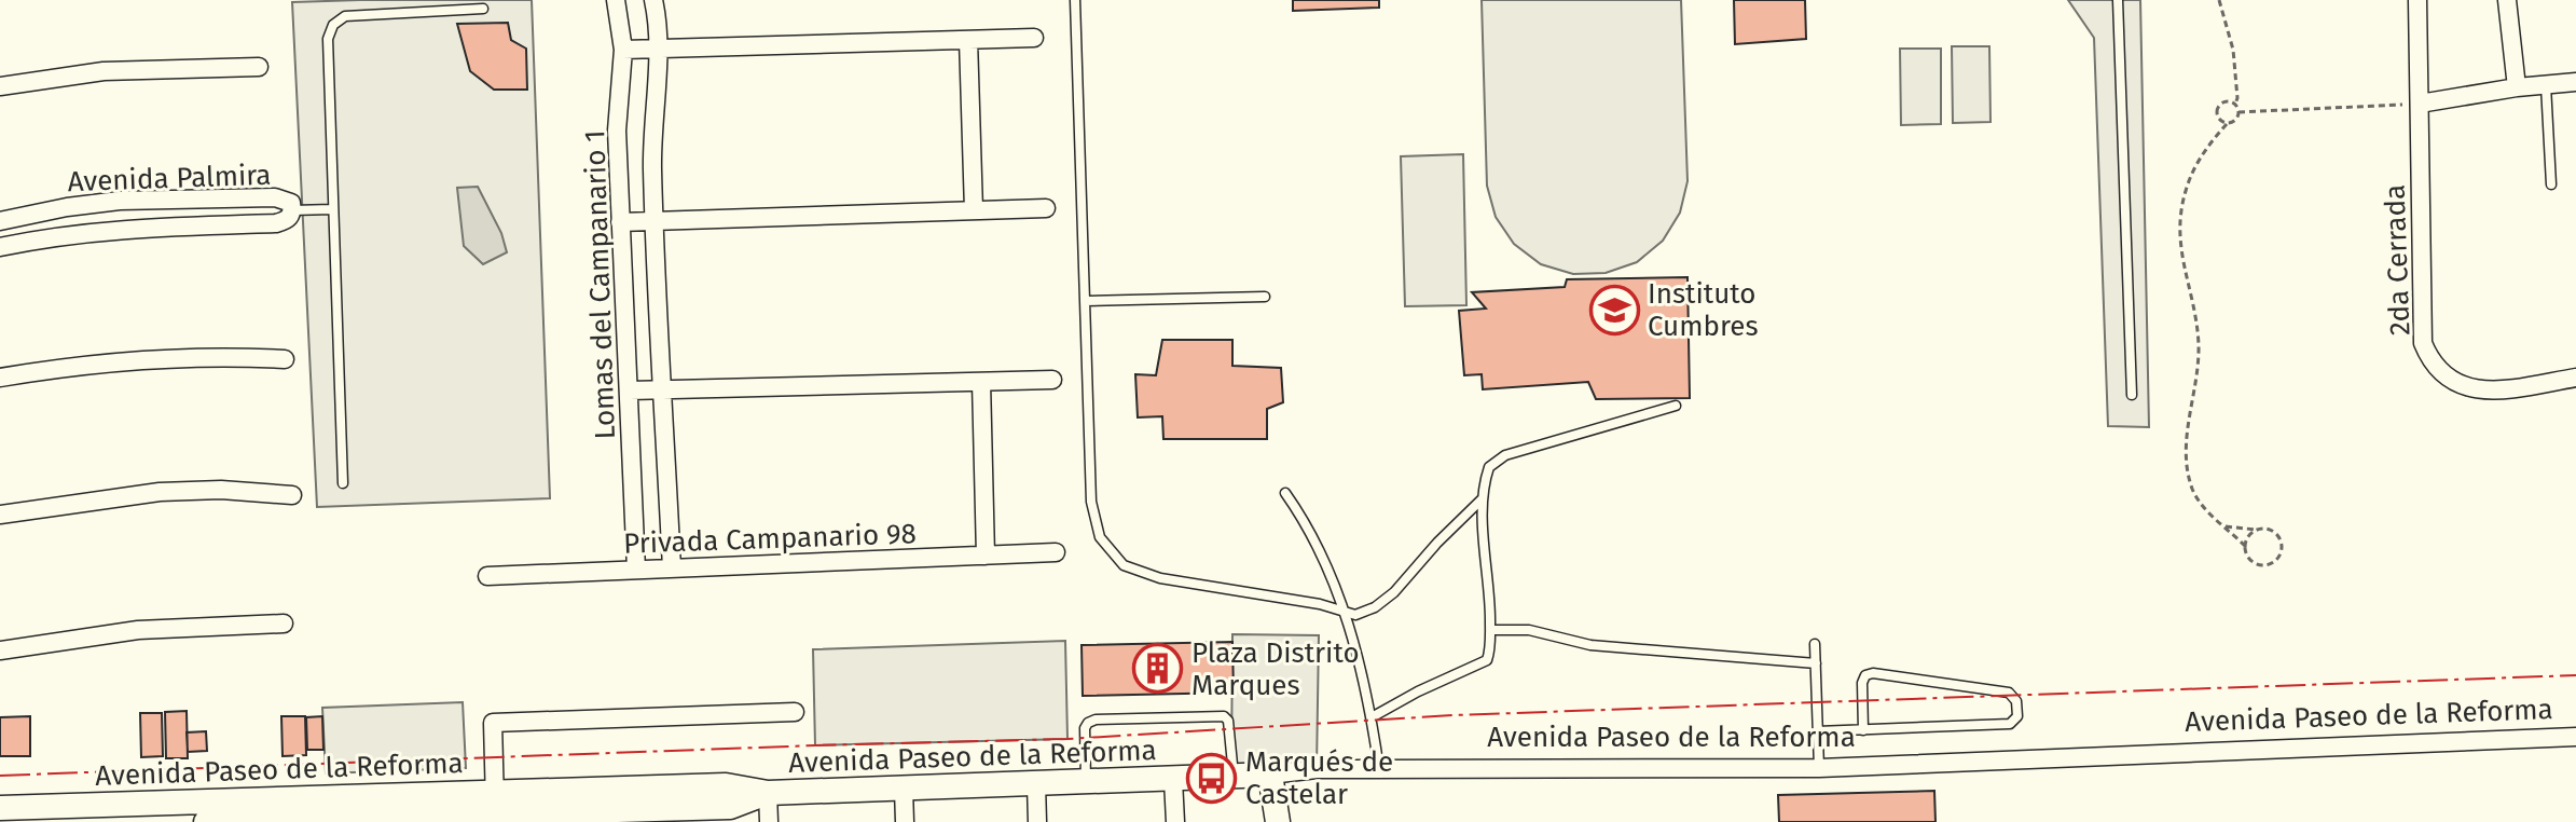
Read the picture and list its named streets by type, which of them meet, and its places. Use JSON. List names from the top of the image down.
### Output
{
  "streets": {
    "street": [
      "Avenida Palmira",
      "2da Cerrada",
      "Lomas del Campanario 1",
      "Privada Campanario 98",
      "Avenida Paseo de la Reforma"
    ]
  },
  "crossings": [
    ["Lomas del Campanario 1", "Privada Campanario 98"]
  ],
  "places": {
    "school or university": ["Instituto Cumbres"],
    "building": ["Plaza Distrito Marques"],
    "bus stop": ["Marqués de Castelar"]
  }
}
